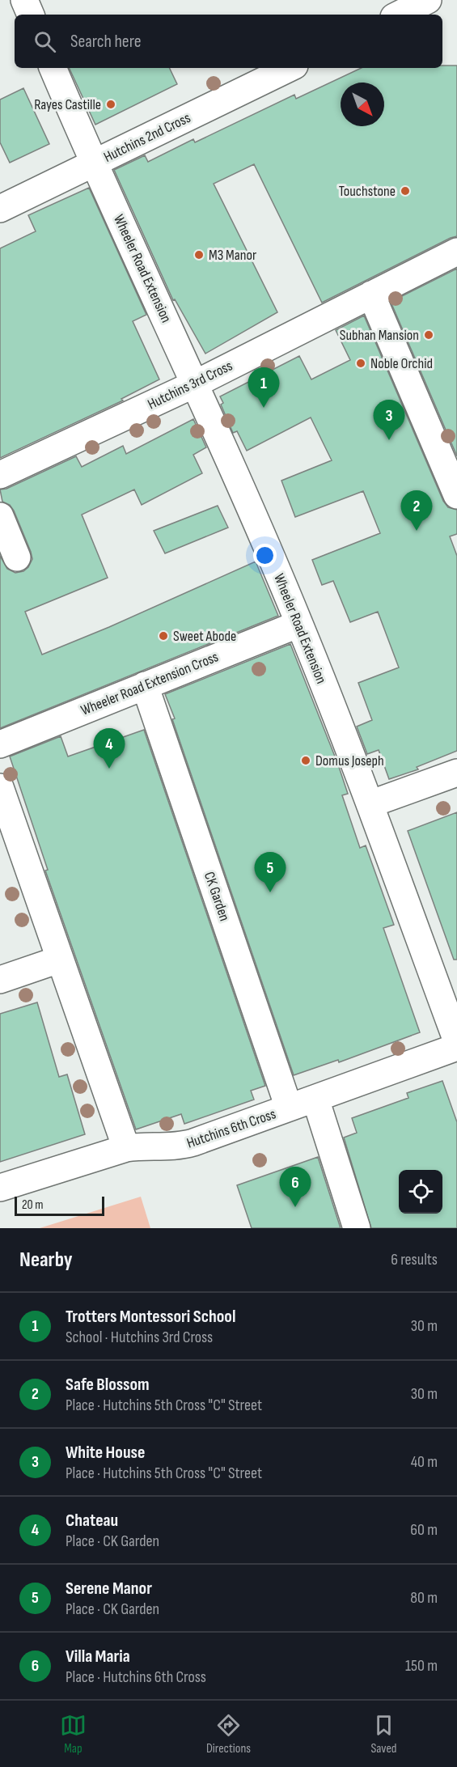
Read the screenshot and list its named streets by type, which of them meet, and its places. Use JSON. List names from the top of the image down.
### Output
{
  "streets": {
    "street": [
      "Hutchins 2nd Cross",
      "Wheeler Road Extension",
      "Hutchins 3rd Cross",
      "Wheeler Road Extension Cross",
      "CK Garden",
      "Hutchins 6th Cross"
    ]
  },
  "crossings": [
    ["Hutchins 2nd Cross", "Wheeler Road Extension"],
    ["Wheeler Road Extension", "Hutchins 3rd Cross"],
    ["Wheeler Road Extension", "Wheeler Road Extension Cross"],
    ["Wheeler Road Extension Cross", "CK Garden"],
    ["CK Garden", "Hutchins 6th Cross"]
  ],
  "places": [
    "Rayes Castille",
    "Touchstone",
    "M3 Manor",
    "Subhan Mansion",
    "Noble Orchid",
    "Sweet Abode",
    "Domus Joseph"
  ],
  "scale_bar": "20 m",
  "north": "bottom right",
  "page": {
    "search": "Search here",
    "pins": [
      "1",
      "3",
      "2",
      "4",
      "5",
      "6"
    ],
    "scale": "20 m",
    "heading": ["Nearby", "6 results"],
    "list": [
      {
        "mark": "1",
        "name": "Trotters Montessori School",
        "note": "School · Hutchins 3rd Cross",
        "value": "30 m"
      },
      {
        "mark": "2",
        "name": "Safe Blossom",
        "note": "Place · Hutchins 5th Cross \"C\" Street",
        "value": "30 m"
      },
      {
        "mark": "3",
        "name": "White House",
        "note": "Place · Hutchins 5th Cross \"C\" Street",
        "value": "40 m"
      },
      {
        "mark": "4",
        "name": "Chateau",
        "note": "Place · CK Garden",
        "value": "60 m"
      },
      {
        "mark": "5",
        "name": "Serene Manor",
        "note": "Place · CK Garden",
        "value": "80 m"
      },
      {
        "mark": "6",
        "name": "Villa Maria",
        "note": "Place · Hutchins 6th Cross",
        "value": "150 m"
      }
    ],
    "nav": ["Map", "Directions", "Saved"]
  }
}
